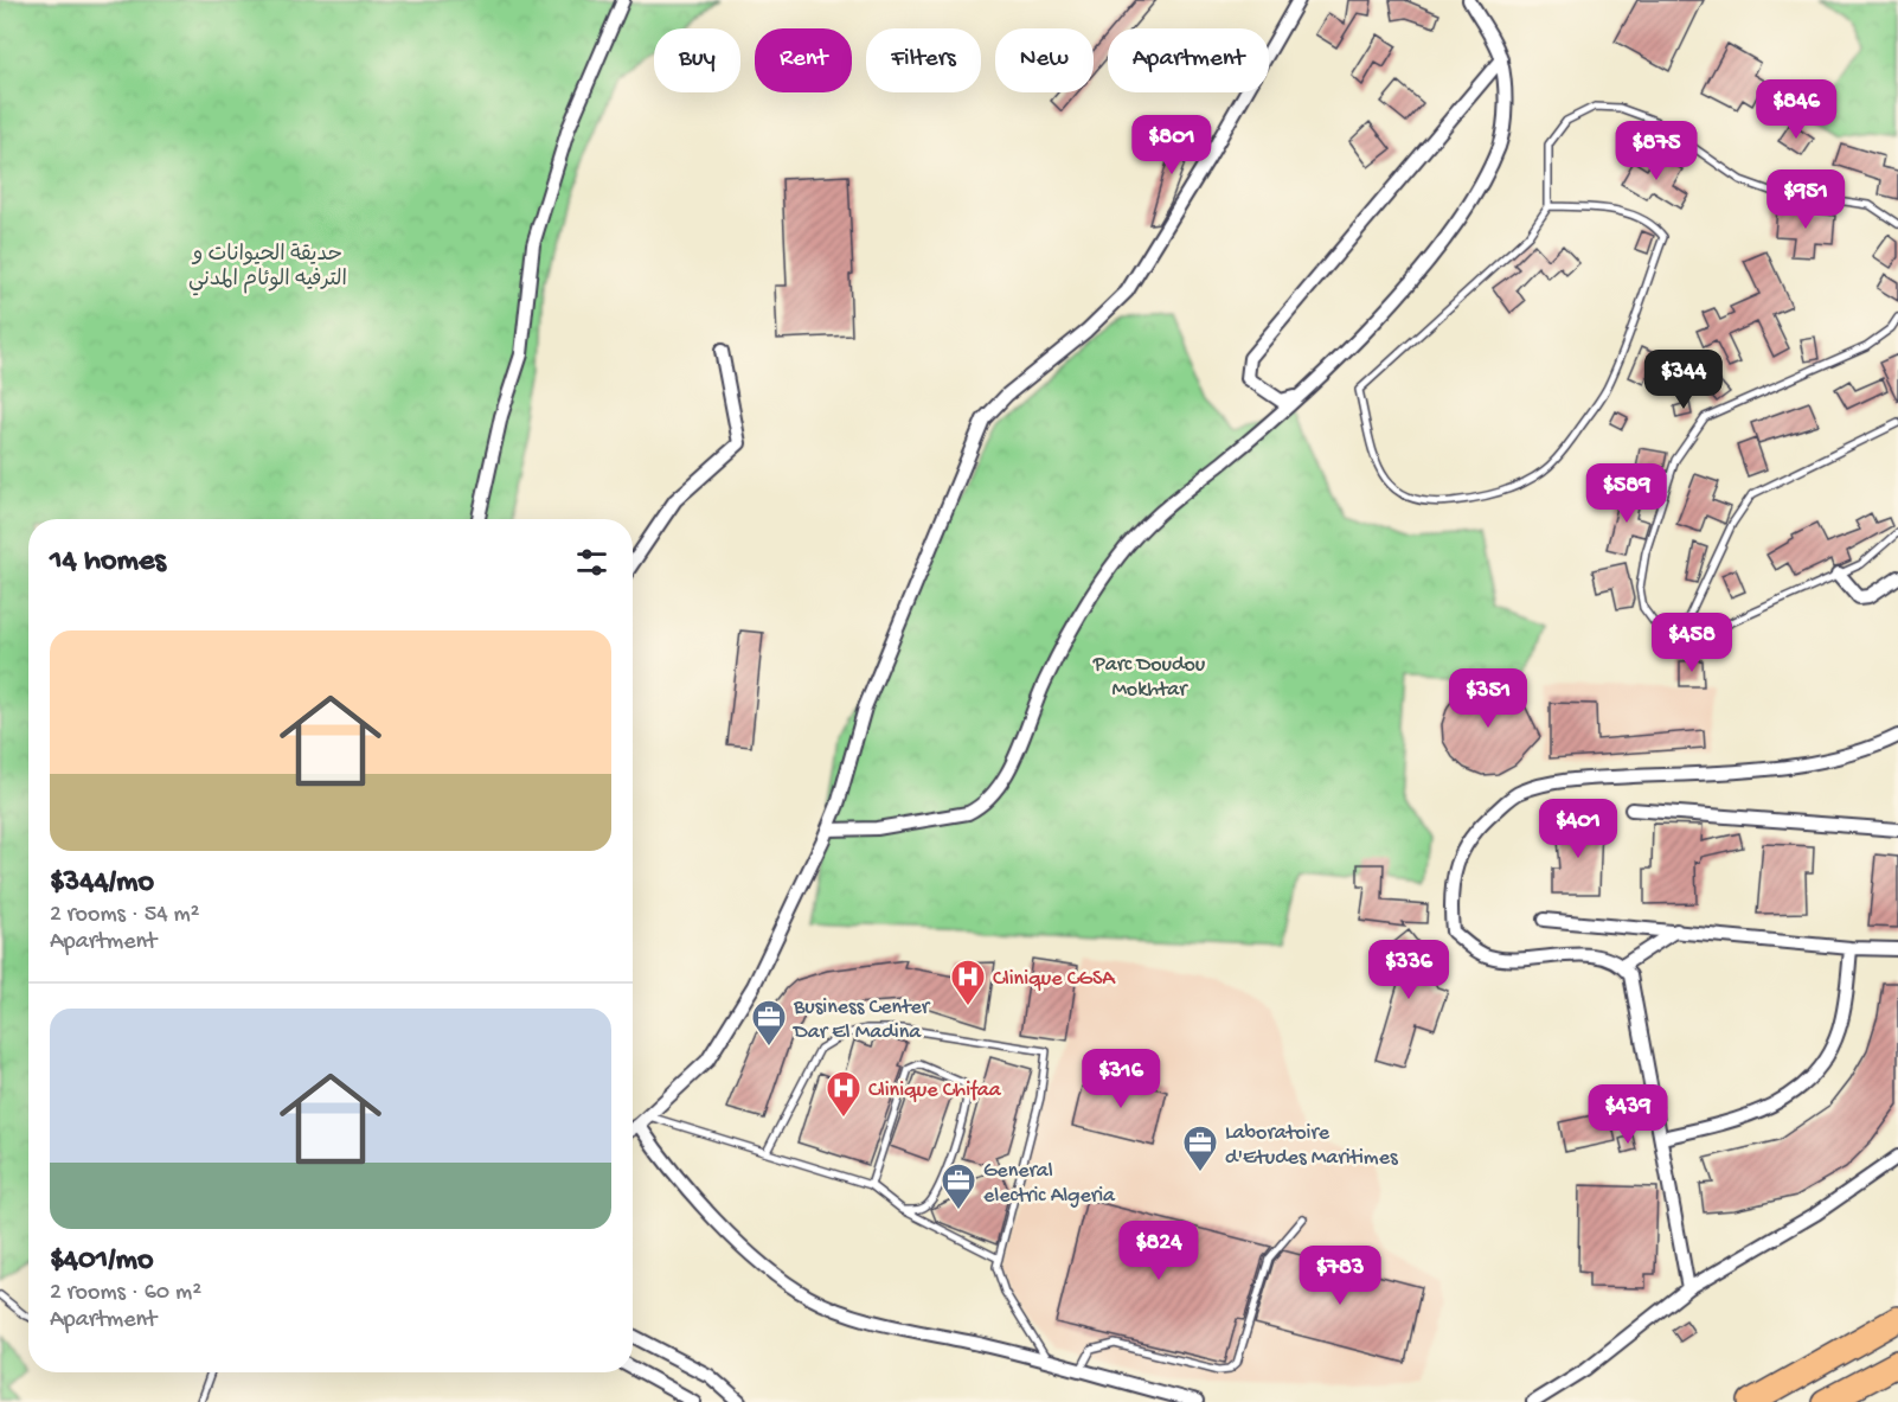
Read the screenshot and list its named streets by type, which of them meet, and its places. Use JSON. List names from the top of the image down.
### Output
{
  "parks": ["حديقة الحيوانات و الترفيه الوئام المدني", "Parc Doudou Mokhtar"],
  "places": {
    "hospital": ["Clinique CGSA", "Clinique Chifaa"],
    "office": ["Business Center Dar El Madina", "Laboratoire d'Etudes Maritimes", "General electric Algeria"]
  },
  "page": {
    "chip": [
      "Buy",
      "Rent",
      "Filters",
      "New",
      "Apartment"
    ],
    "price": [
      "$846",
      "$801",
      "$875",
      "$951",
      "$344",
      "$589",
      "$458",
      "$351",
      "$401",
      "$336",
      "$316",
      "$439",
      "$824",
      "$783"
    ],
    "heading": "14 homes",
    "list": [
      {
        "name": "$344/mo",
        "note": "2 rooms · 54 m² · Apartment"
      },
      {
        "name": "$401/mo",
        "note": "2 rooms · 60 m² · Apartment"
      }
    ]
  }
}
